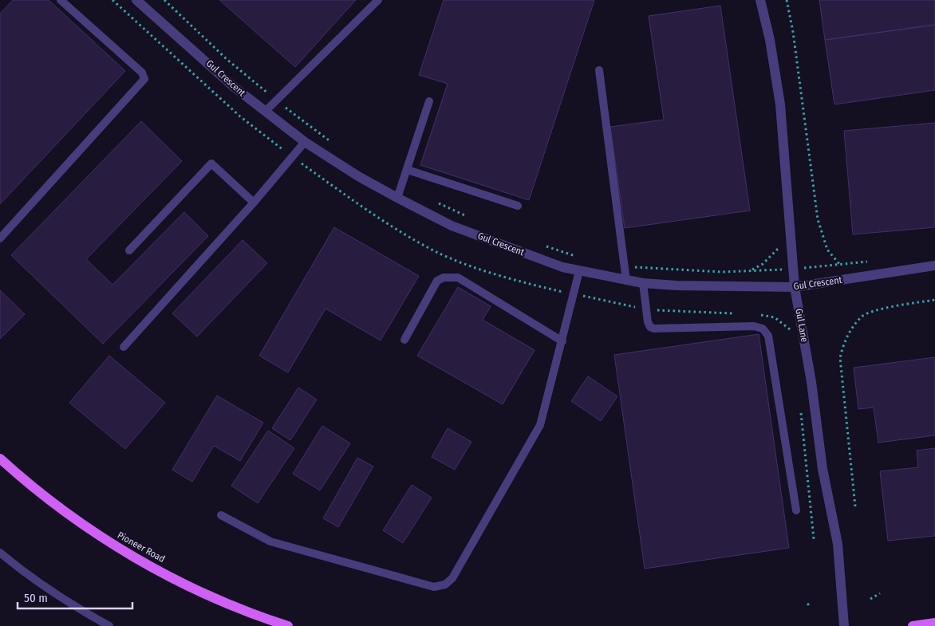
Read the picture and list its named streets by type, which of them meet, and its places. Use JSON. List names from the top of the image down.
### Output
{
  "streets": {
    "main road": ["Pioneer Road"],
    "street": ["Gul Crescent", "Gul Lane"]
  },
  "crossings": [
    ["Gul Crescent", "Gul Lane"]
  ],
  "scale_bar": "50 m"
}
